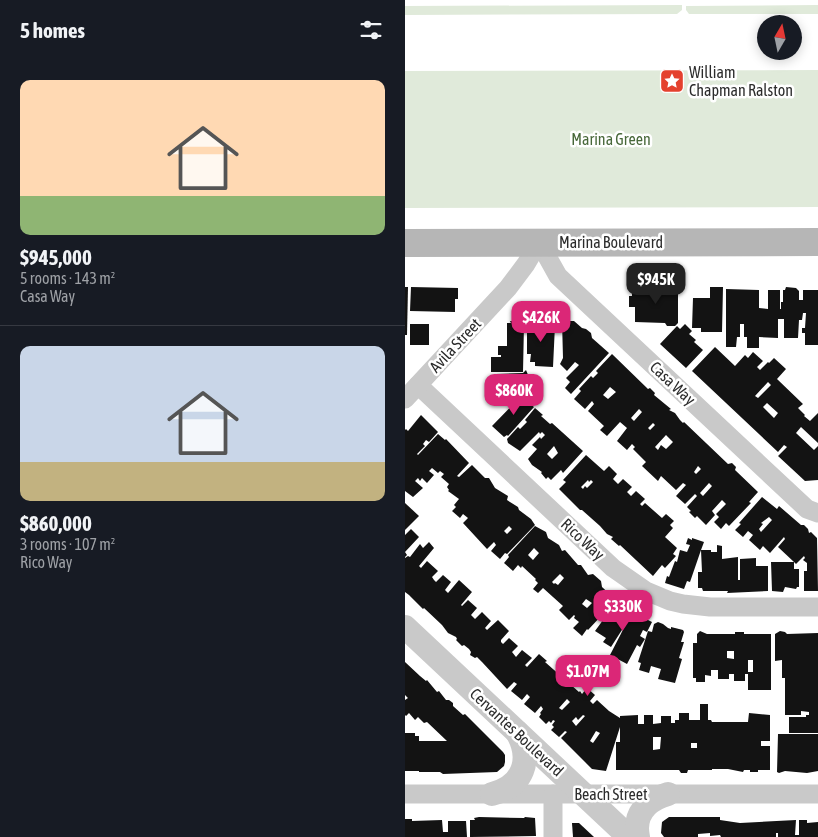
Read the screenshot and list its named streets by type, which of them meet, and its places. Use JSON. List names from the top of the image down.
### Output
{
  "streets": {
    "main road": ["Marina Boulevard"],
    "street": [
      "Avila Street",
      "Casa Way",
      "Rico Way",
      "Cervantes Boulevard",
      "Beach Street"
    ]
  },
  "crossings": [
    ["Marina Boulevard", "Avila Street"],
    ["Marina Boulevard", "Casa Way"],
    ["Avila Street", "Casa Way"],
    ["Avila Street", "Rico Way"],
    ["Cervantes Boulevard", "Beach Street"]
  ],
  "parks": ["Marina Green"],
  "places": {
    "place": ["William Chapman Ralston"]
  },
  "north": "top",
  "page": {
    "heading": "5 homes",
    "list": [
      {
        "name": "$945,000",
        "note": "5 rooms · 143 m² · Casa Way"
      },
      {
        "name": "$860,000",
        "note": "3 rooms · 107 m² · Rico Way"
      }
    ],
    "price": [
      "$945K",
      "$426K",
      "$860K",
      "$330K",
      "$1.07M"
    ]
  }
}
